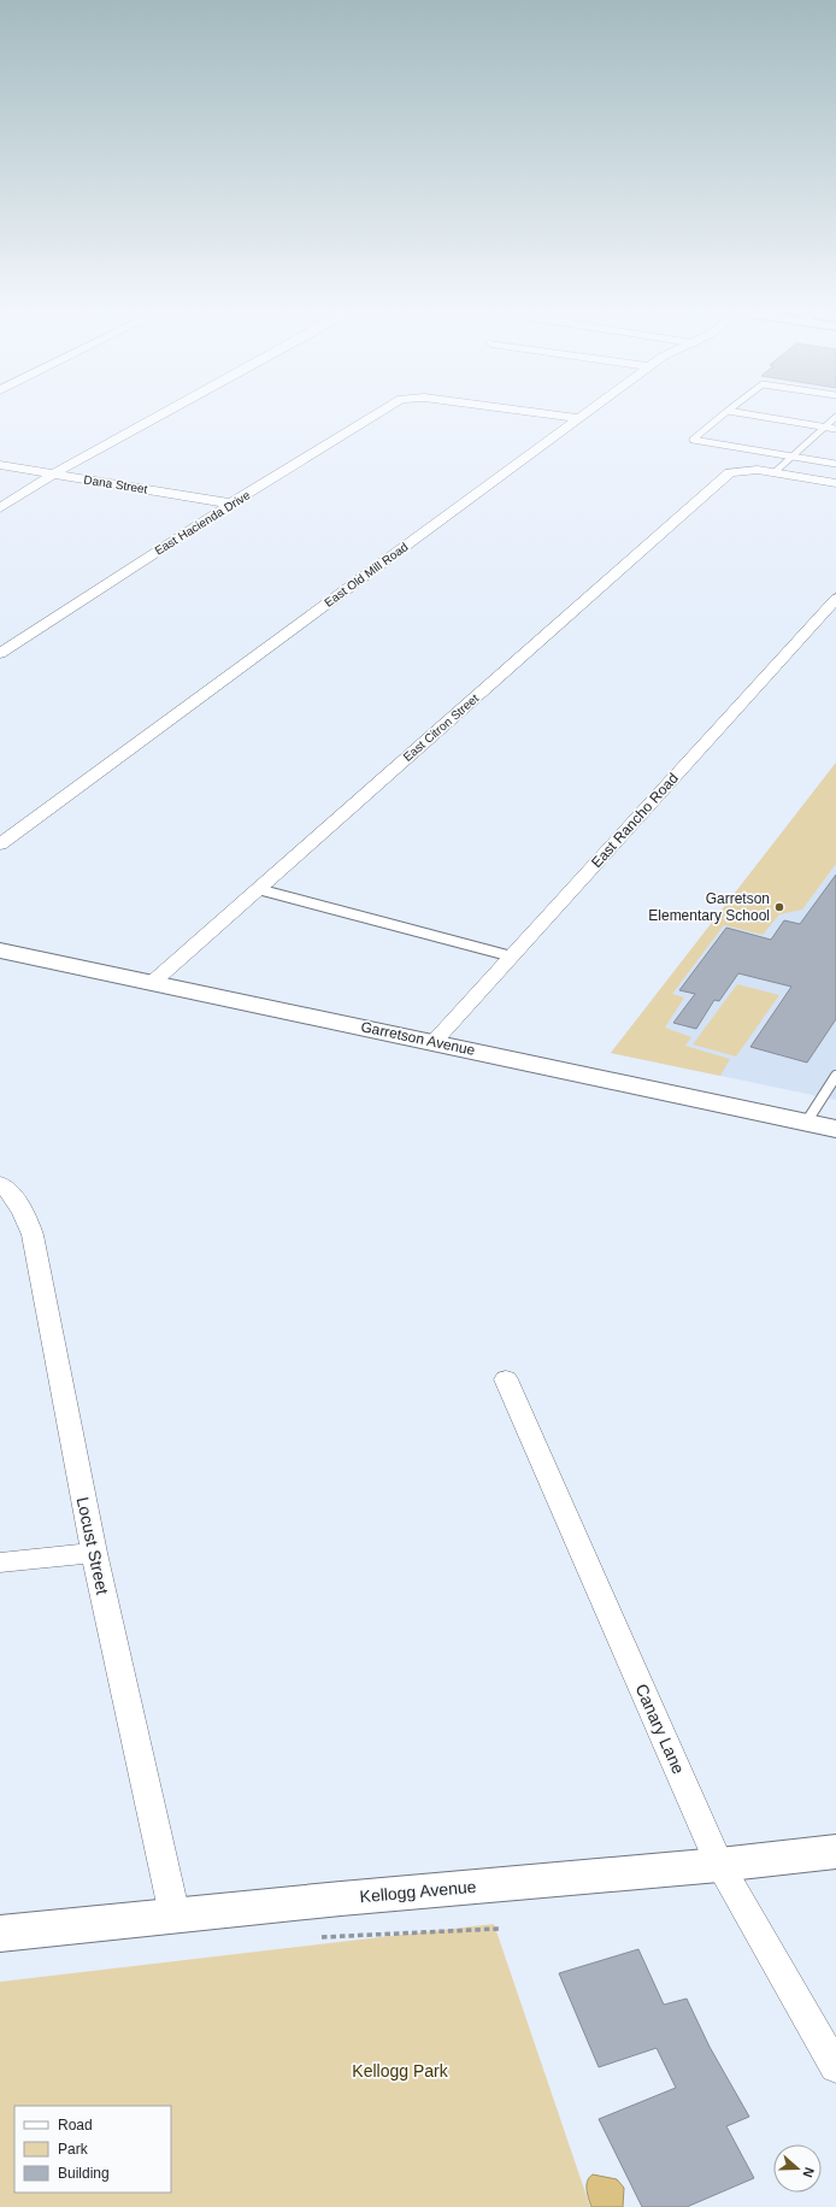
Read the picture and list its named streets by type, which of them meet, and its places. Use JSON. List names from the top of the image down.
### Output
{
  "streets": {
    "street": [
      "Dana Street",
      "East Hacienda Drive",
      "East Old Mill Road",
      "East Citron Street",
      "East Rancho Road",
      "Garretson Avenue",
      "Locust Street",
      "Canary Lane",
      "Kellogg Avenue"
    ]
  },
  "crossings": [
    ["Dana Street", "East Hacienda Drive"],
    ["East Hacienda Drive", "East Old Mill Road"],
    ["East Citron Street", "Garretson Avenue"],
    ["East Rancho Road", "Garretson Avenue"],
    ["Locust Street", "Kellogg Avenue"],
    ["Canary Lane", "Kellogg Avenue"]
  ],
  "parks": ["Kellogg Park"],
  "places": ["Garretson Elementary School"],
  "legend": ["Road", "Park", "Building"],
  "north": "right"
}
